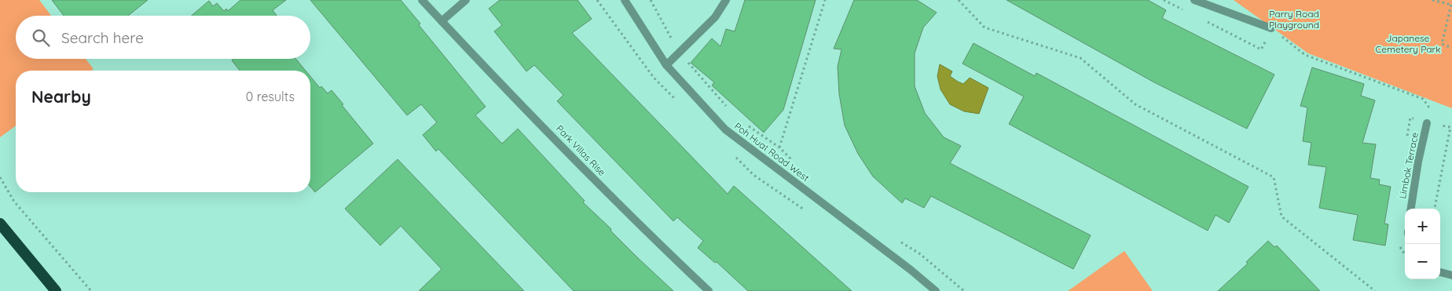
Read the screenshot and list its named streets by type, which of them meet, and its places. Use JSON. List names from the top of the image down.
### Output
{
  "streets": {
    "street": ["Park Villas Rise", "Poh Huat Road West", "Limbok Terrace"]
  },
  "parks": ["Parry Road Playground", "Japanese Cemetery Park"],
  "page": {
    "search": "Search here",
    "heading": ["Nearby", "0 results"],
    "map_buttons": ["+", "−"]
  }
}
